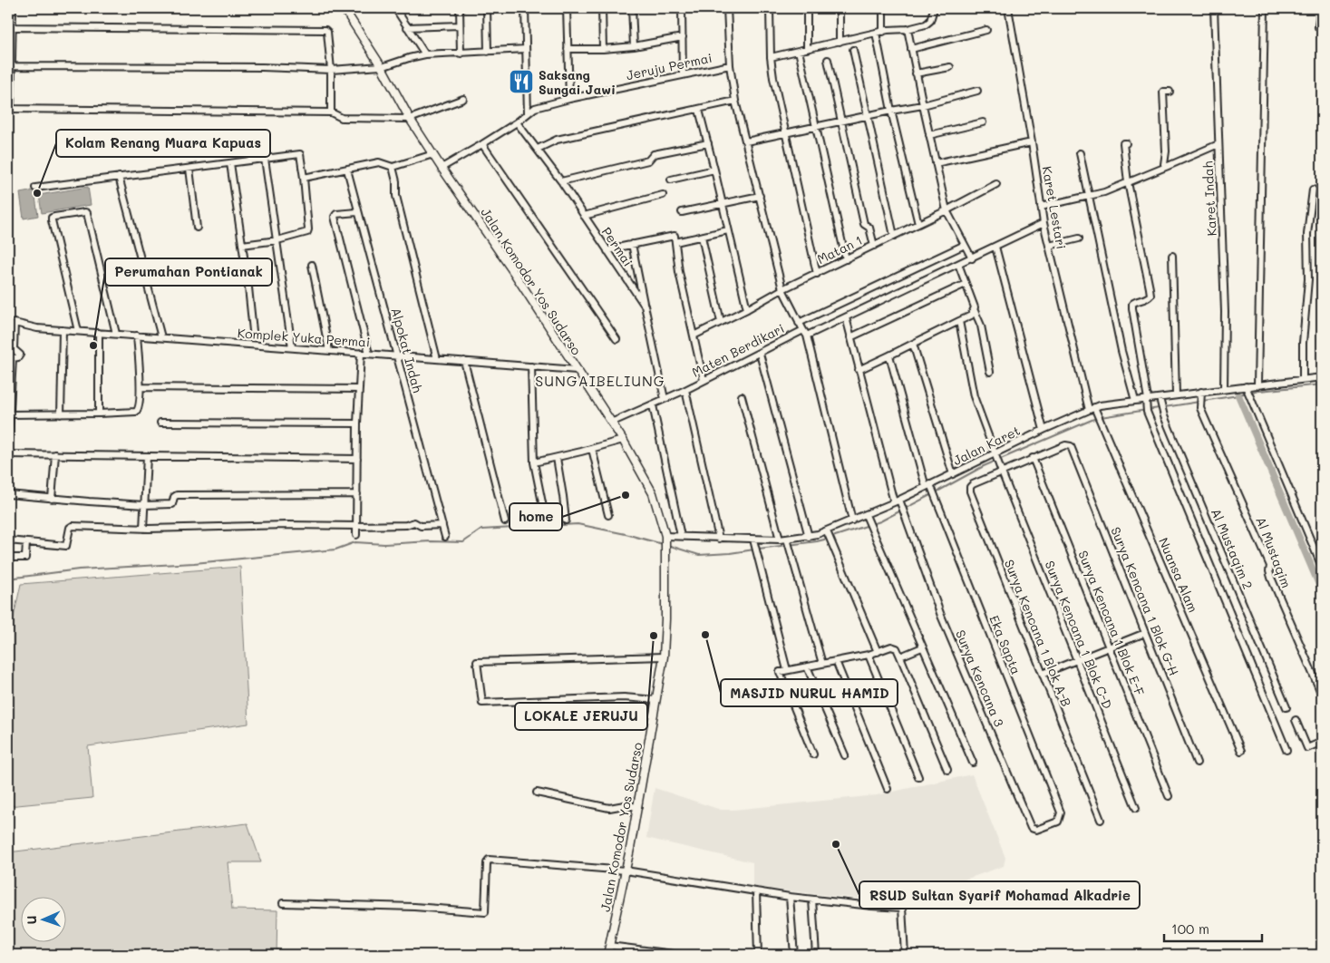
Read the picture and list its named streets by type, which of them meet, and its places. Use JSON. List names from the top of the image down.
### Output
{
  "streets": {
    "street": [
      "Jeruju Permai",
      "Karet Indah",
      "Karet Lestari",
      "Permai",
      "Matan 1",
      "Jalan Komodor Yos Sudarso",
      "Komplek Yuka Permai",
      "Alpokat Indah",
      "Maten Berdikari",
      "Jalan Karet",
      "Al Mustaqim 2",
      "Al Mustaqim",
      "Nuansa Alam",
      "Surya Kencana 1 Blok G-H",
      "Surya Kencana 1 Blok E-F",
      "Surya Kencana 1 Blok A-B",
      "Surya Kencana 1 Blok C-D",
      "Eka Sapta",
      "Surya Kencana 3"
    ]
  },
  "crossings": [
    ["Jeruju Permai", "Permai"],
    ["Jeruju Permai", "Jalan Komodor Yos Sudarso"],
    ["Karet Indah", "Jalan Karet"],
    ["Karet Lestari", "Maten Berdikari"],
    ["Karet Lestari", "Jalan Karet"],
    ["Karet Lestari", "Nuansa Alam"],
    ["Permai", "Maten Berdikari"],
    ["Jalan Komodor Yos Sudarso", "Komplek Yuka Permai"],
    ["Jalan Komodor Yos Sudarso", "Maten Berdikari"],
    ["Jalan Komodor Yos Sudarso", "Jalan Karet"],
    ["Komplek Yuka Permai", "Alpokat Indah"],
    ["Maten Berdikari", "Surya Kencana 3"],
    ["Jalan Karet", "Al Mustaqim 2"],
    ["Jalan Karet", "Al Mustaqim"],
    ["Jalan Karet", "Nuansa Alam"],
    ["Jalan Karet", "Surya Kencana 1 Blok C-D"],
    ["Jalan Karet", "Eka Sapta"],
    ["Jalan Karet", "Surya Kencana 3"],
    ["Surya Kencana 1 Blok G-H", "Surya Kencana 1 Blok A-B"],
    ["Surya Kencana 1 Blok E-F", "Surya Kencana 1 Blok A-B"],
    ["Surya Kencana 1 Blok A-B", "Surya Kencana 1 Blok C-D"],
    ["Eka Sapta", "Surya Kencana 3"]
  ],
  "districts": ["SUNGAIBELIUNG"],
  "places": {
    "restaurant": ["Saksang Sungai Jawi"],
    "other": [
      "Kolam Renang Muara Kapuas",
      "Perumahan Pontianak",
      "home",
      "MASJID NURUL HAMID",
      "LOKALE JERUJU",
      "RSUD Sultan Syarif Mohamad Alkadrie"
    ]
  },
  "scale_bar": "100 m",
  "north": "left"
}
